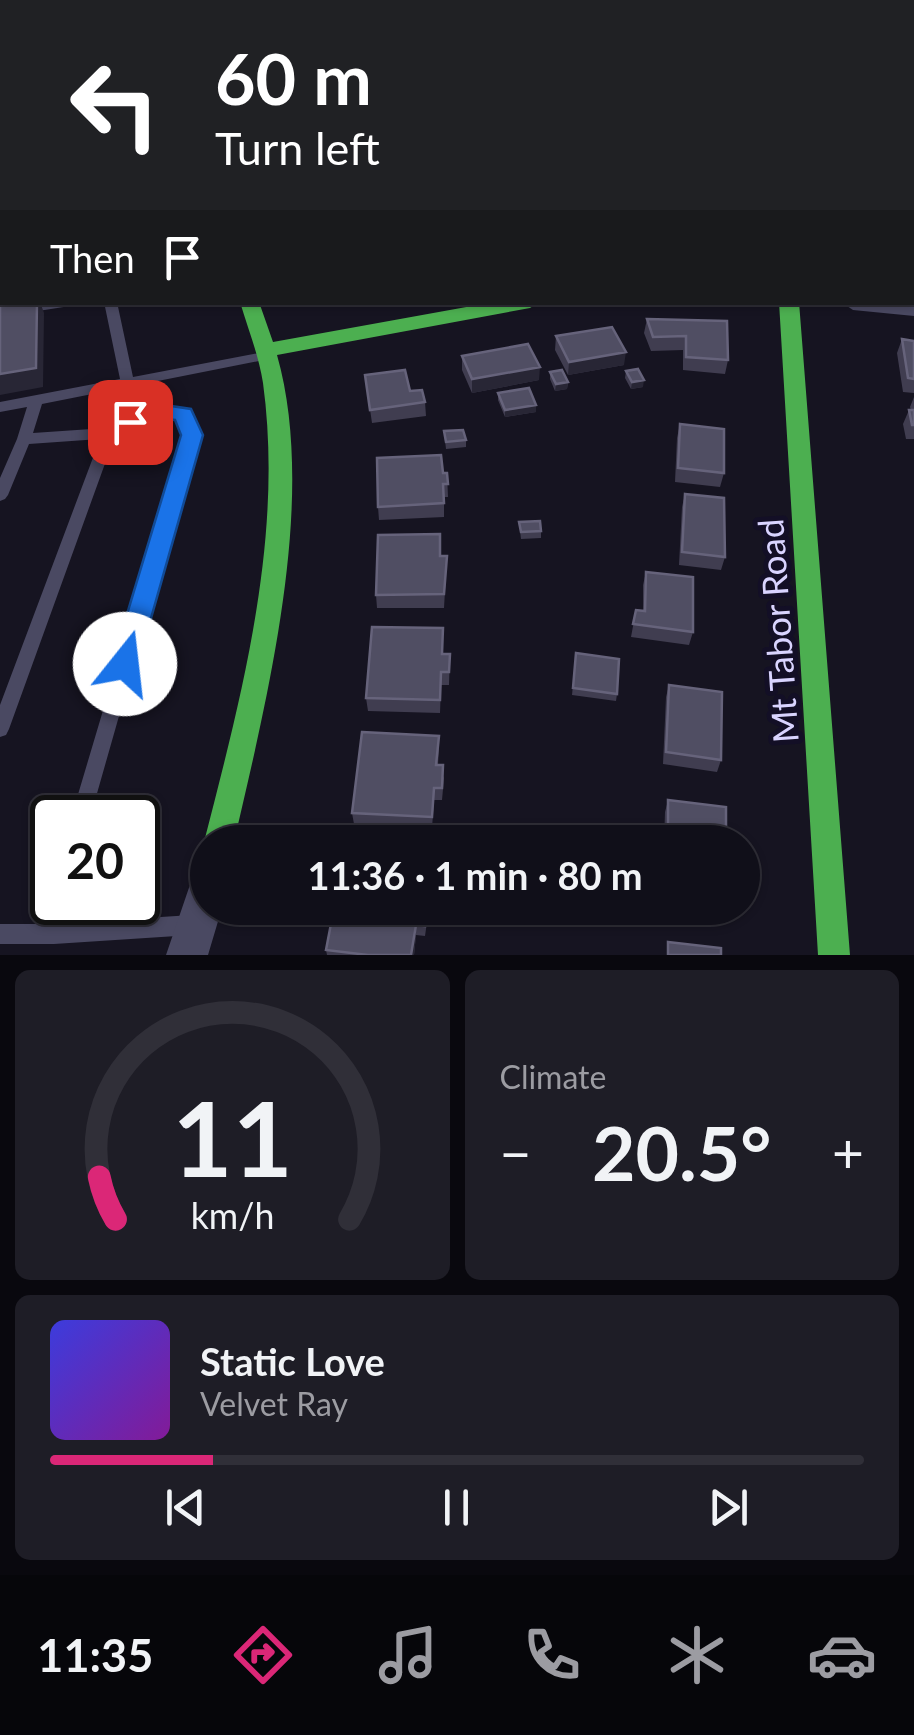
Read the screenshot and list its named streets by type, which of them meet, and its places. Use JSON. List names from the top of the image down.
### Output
{
  "streets": {
    "street": ["Mt Tabor Road"]
  },
  "page": {
    "turn": ["60 m", "Turn left"],
    "then": "Then",
    "limit": "20",
    "trip": "11:36 · 1 min · 80 m",
    "tile": "Climate",
    "heat": ["−", "20.5°", "+"],
    "song": ["Static Love", "Velvet Ray"],
    "tabs": "11:35",
    "gauge": ["11", "km/h"]
  }
}
